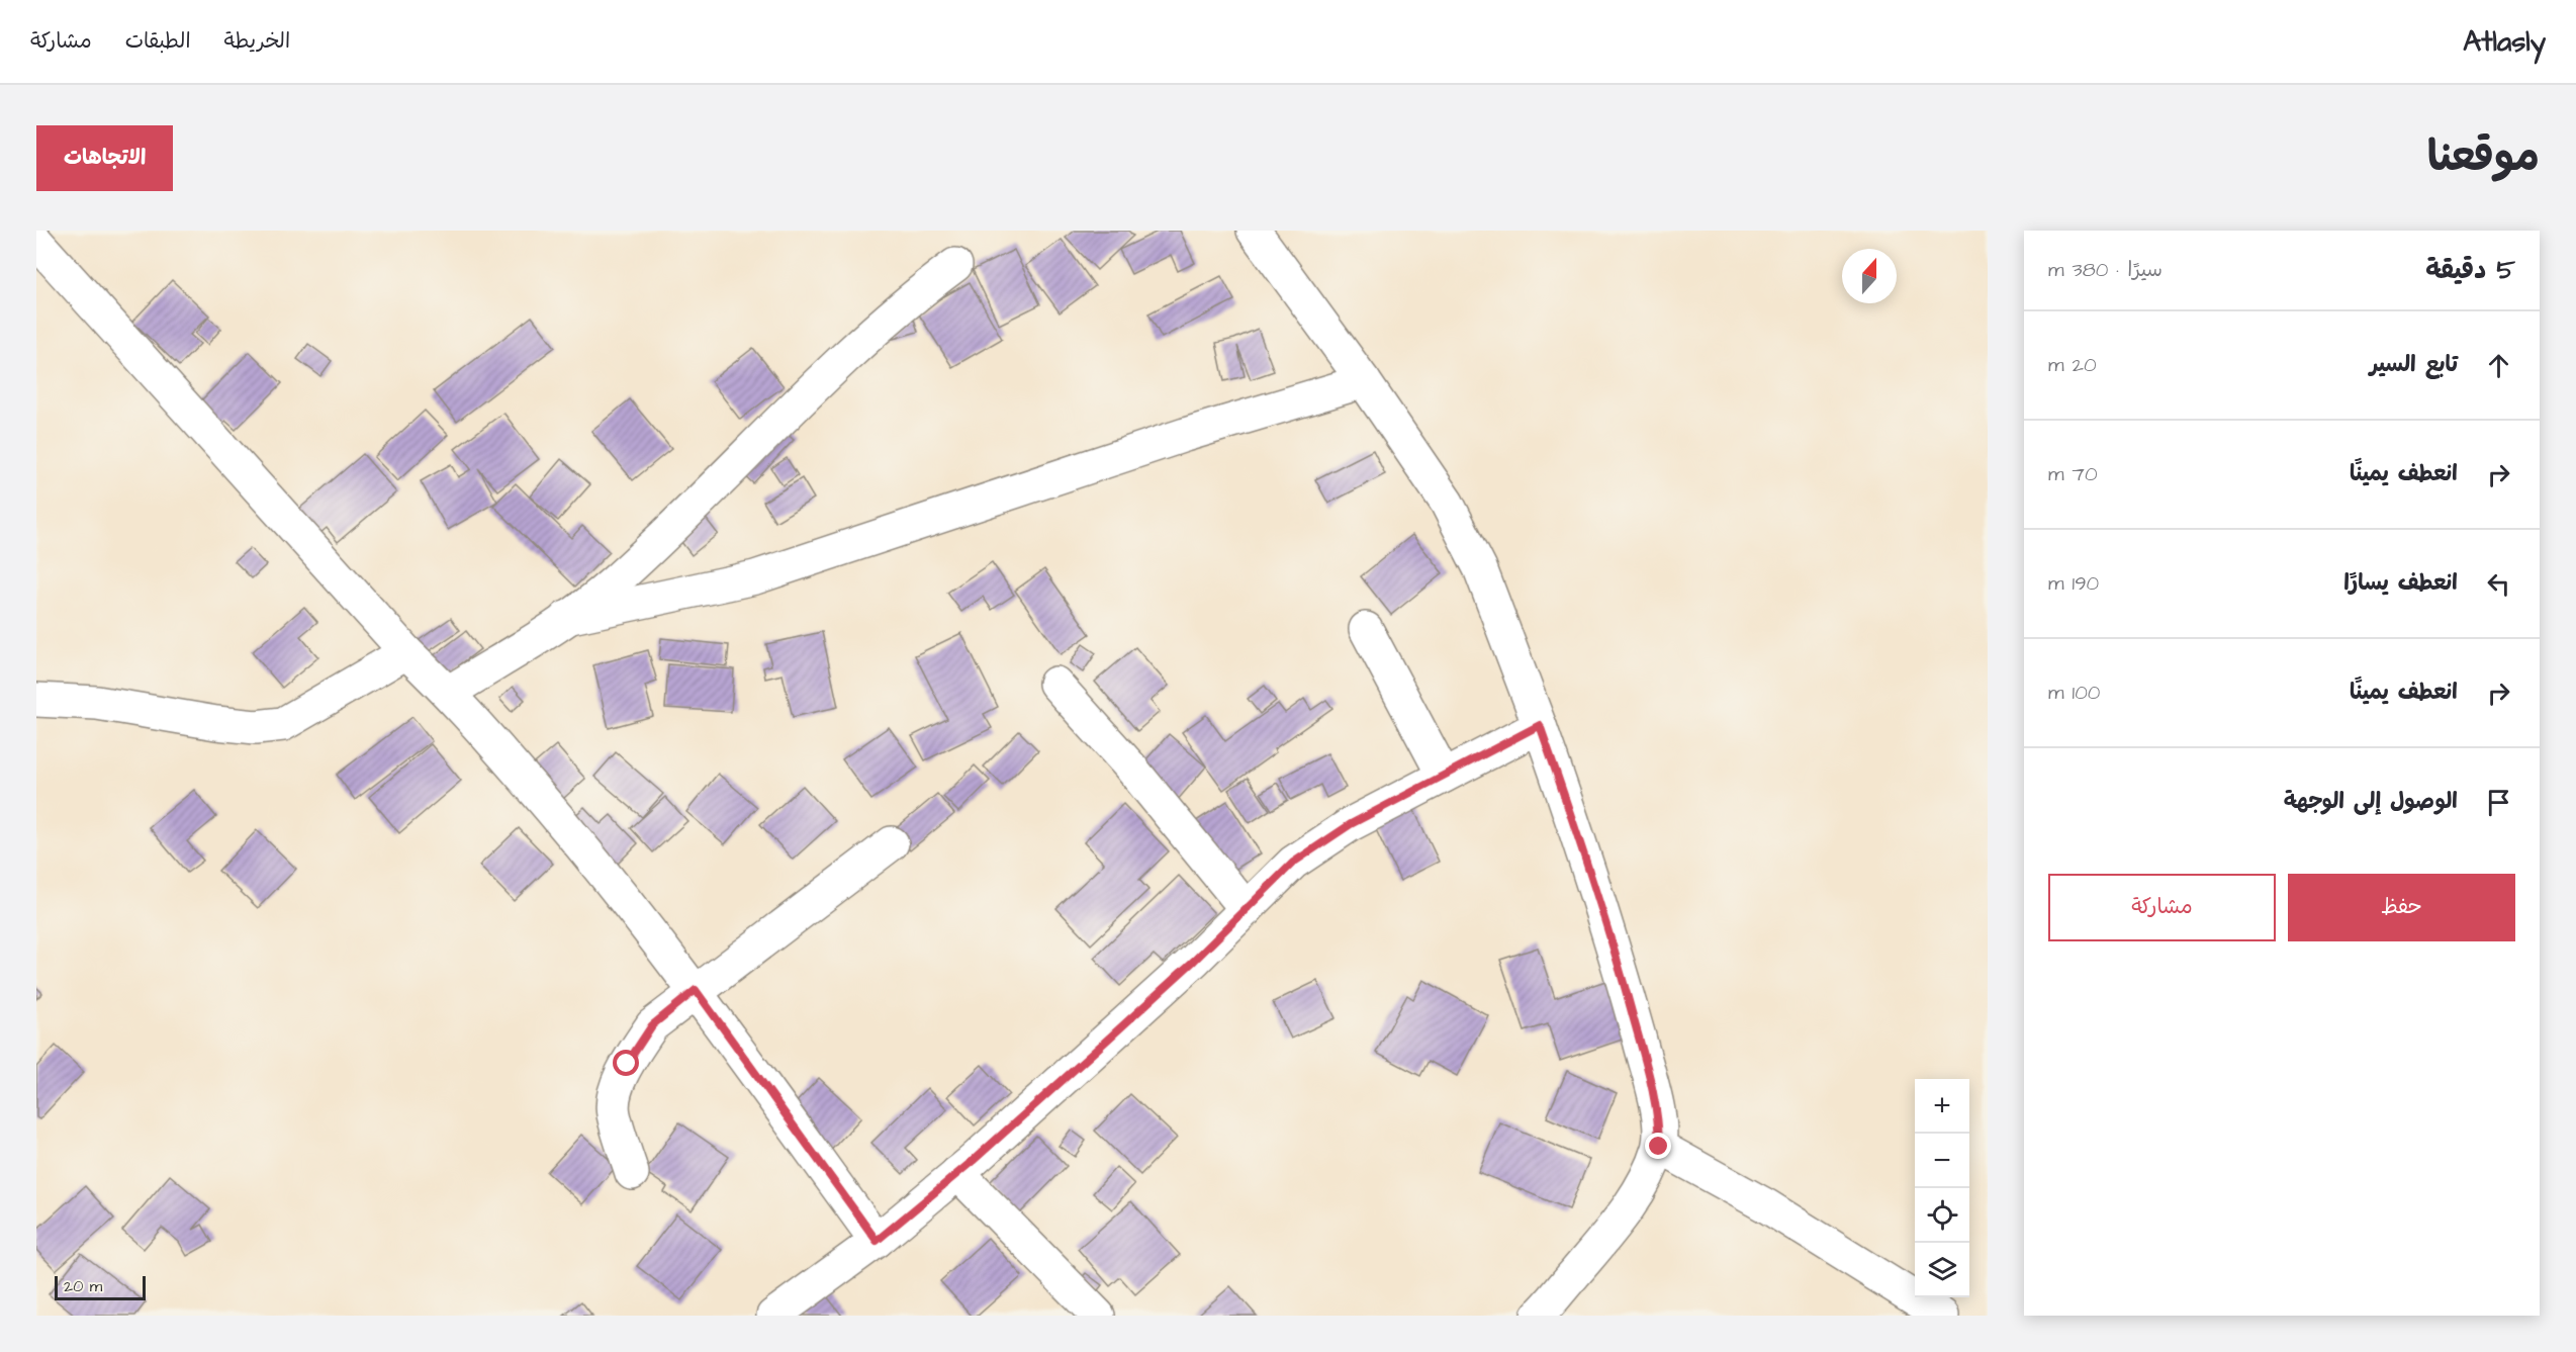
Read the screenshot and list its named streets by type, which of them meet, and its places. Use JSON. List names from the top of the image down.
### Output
{
  "scale_bar": "20 m",
  "north": "top",
  "page": {
    "header": "Atlasly",
    "nav": ["الخريطة", "الطبقات", "مشاركة"],
    "title": "موقعنا",
    "buttons": [
      "الاتجاهات",
      ["حفظ", "مشاركة"]
    ],
    "heading": ["5 دقيقة", "سيرًا · 380 m"],
    "list": [
      ["تابع السير", "20 m"],
      ["انعطف يمينًا", "70 m"],
      ["انعطف يسارًا", "190 m"],
      ["انعطف يمينًا", "100 m"],
      "الوصول إلى الوجهة"
    ],
    "map_buttons": ["+", "−"],
    "scale": "20 m"
  }
}
